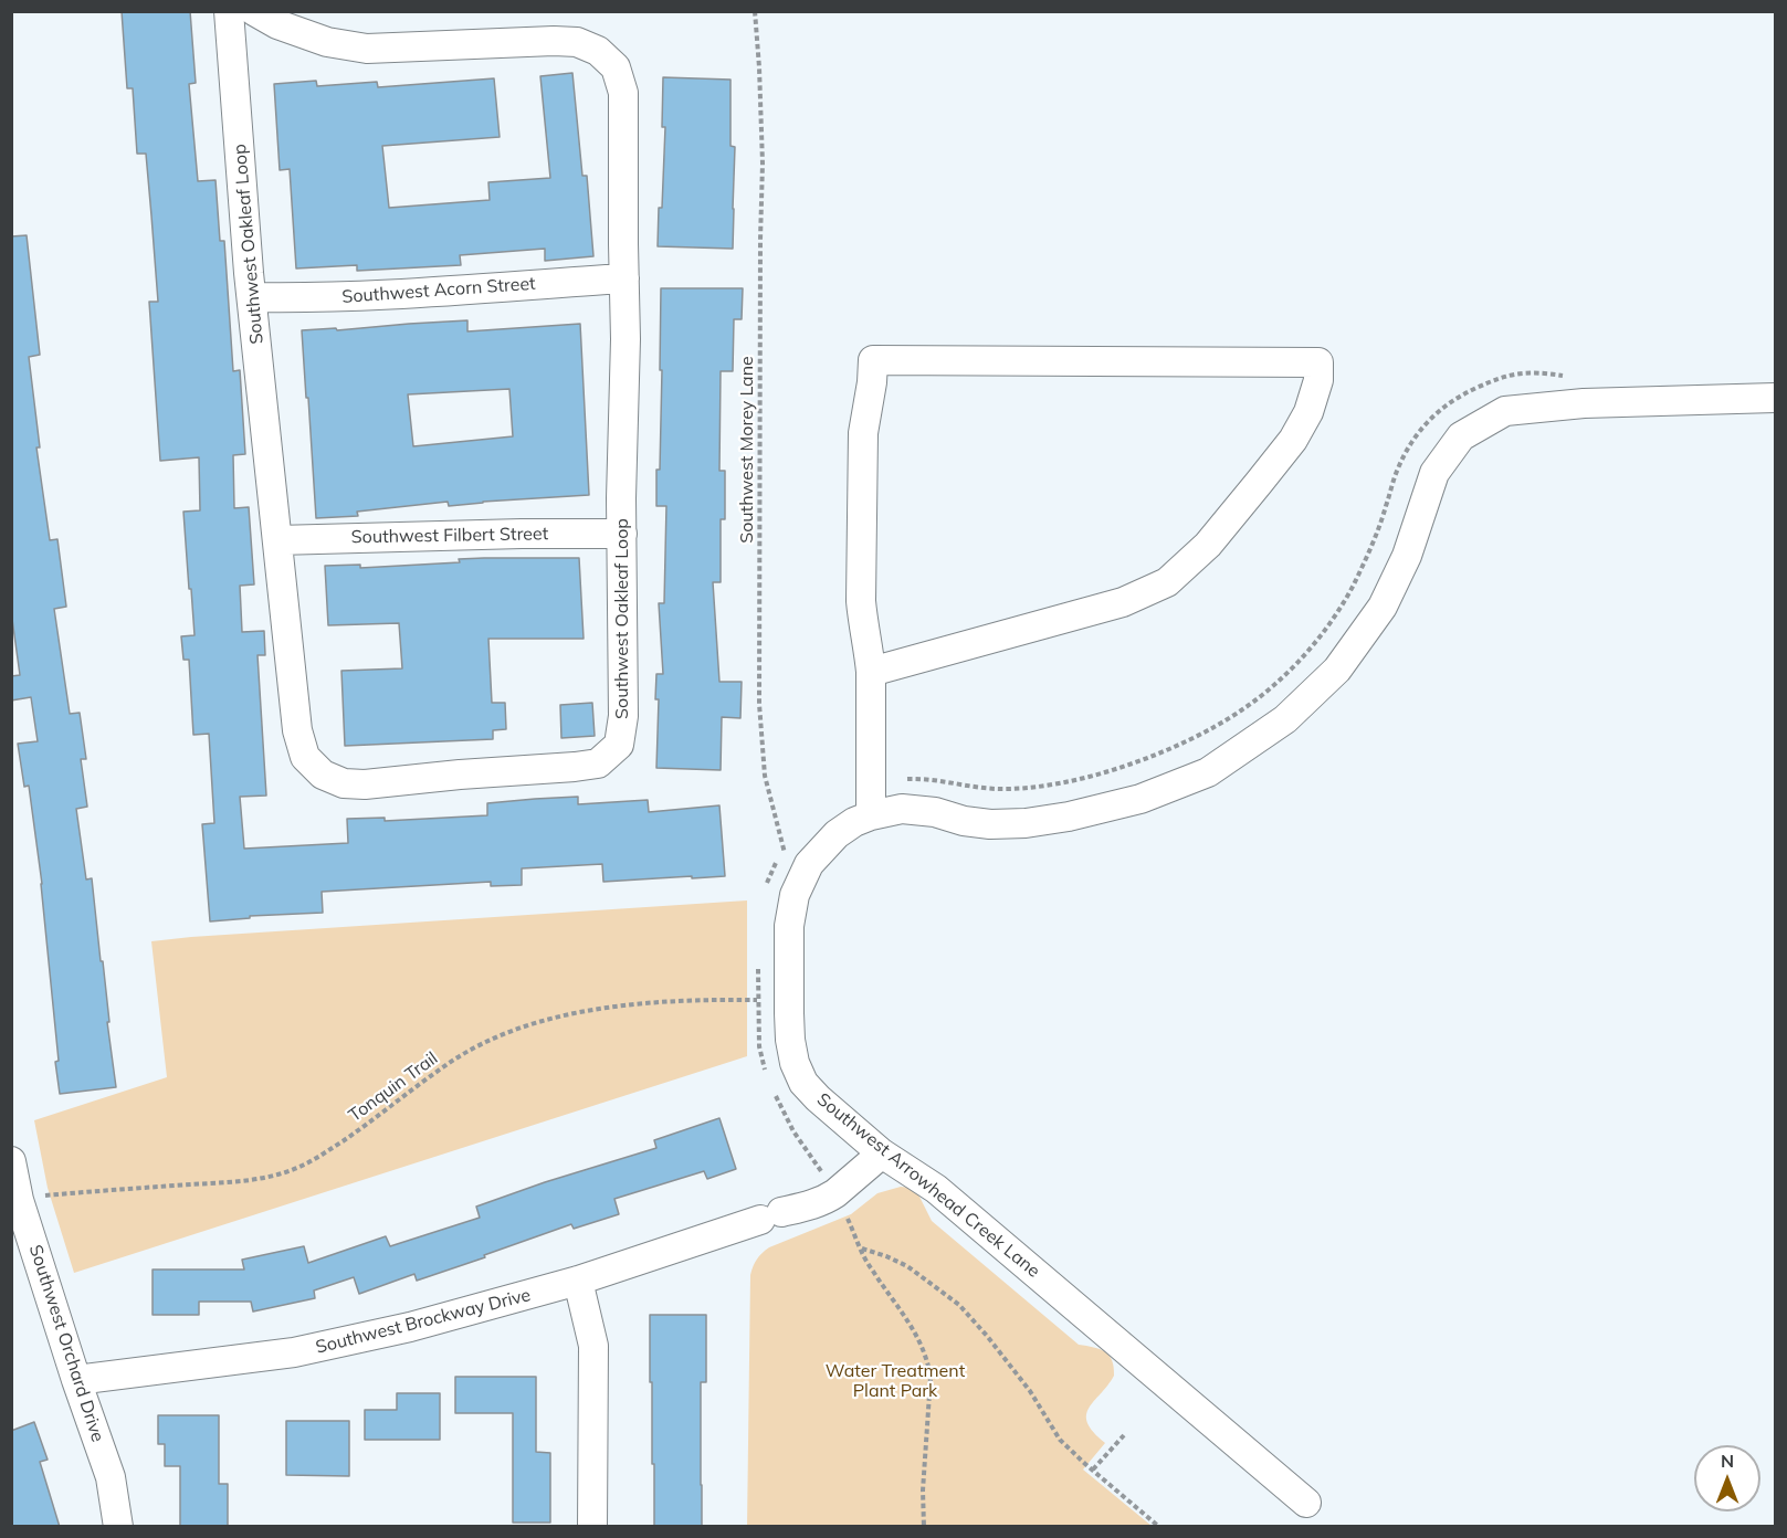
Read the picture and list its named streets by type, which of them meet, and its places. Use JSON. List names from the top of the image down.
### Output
{
  "streets": {
    "street": [
      "Southwest Oakleaf Loop",
      "Southwest Acorn Street",
      "Southwest Filbert Street",
      "Southwest Arrowhead Creek Lane",
      "Southwest Brockway Drive",
      "Southwest Orchard Drive"
    ],
    "path": ["Southwest Morey Lane", "Tonquin Trail"]
  },
  "crossings": [
    ["Southwest Oakleaf Loop", "Southwest Acorn Street"],
    ["Southwest Oakleaf Loop", "Southwest Filbert Street"],
    ["Southwest Morey Lane", "Southwest Arrowhead Creek Lane"],
    ["Southwest Arrowhead Creek Lane", "Southwest Brockway Drive"],
    ["Southwest Brockway Drive", "Southwest Orchard Drive"]
  ],
  "parks": ["Water Treatment Plant Park"],
  "north": "top"
}
